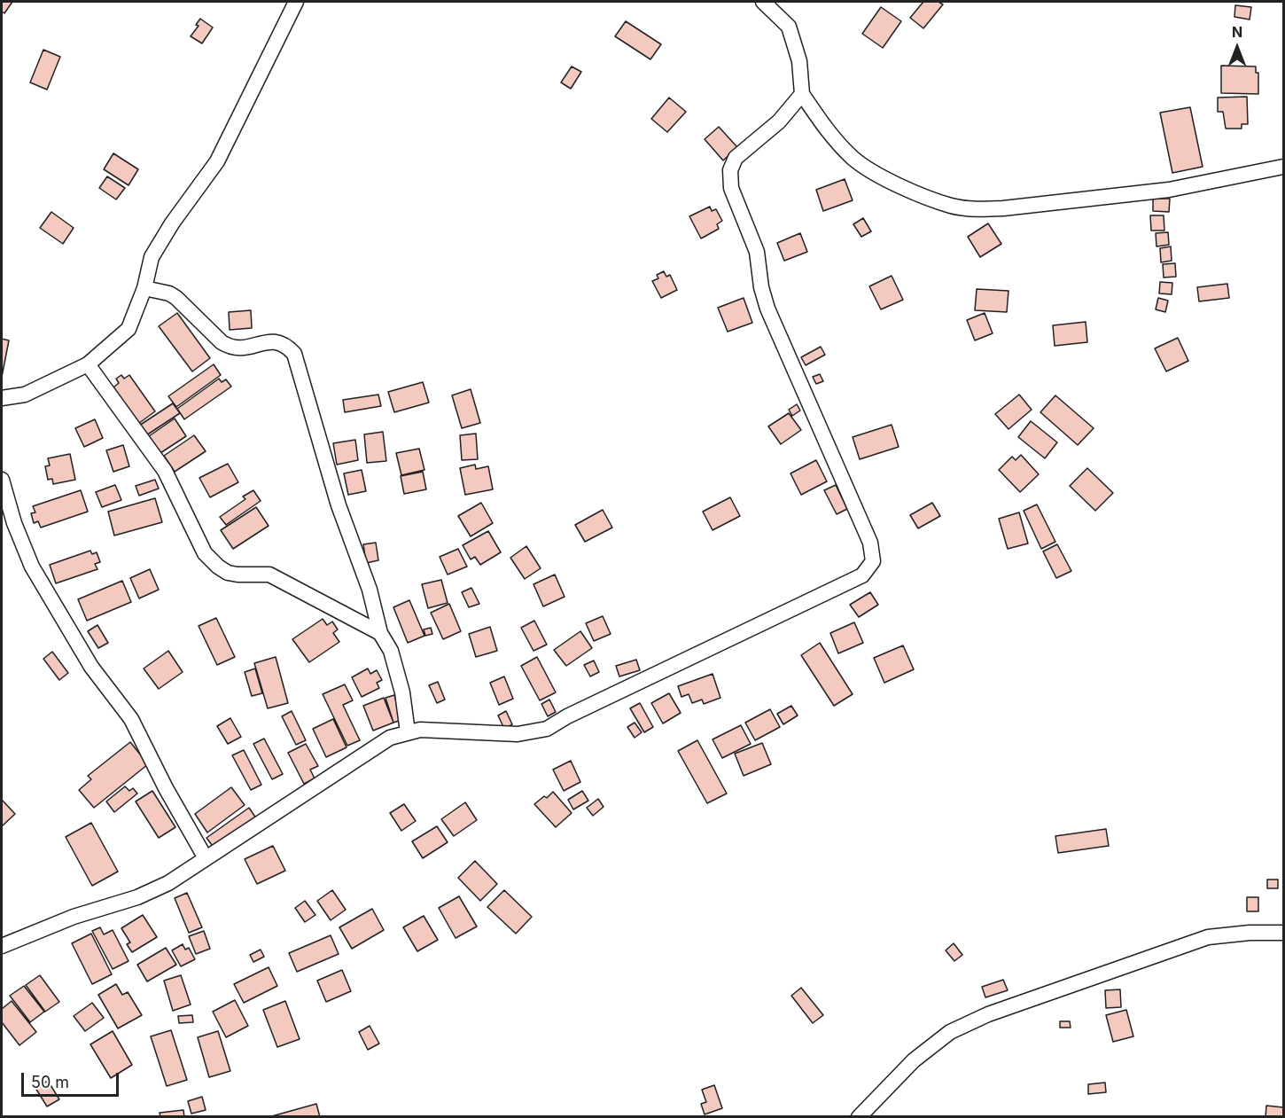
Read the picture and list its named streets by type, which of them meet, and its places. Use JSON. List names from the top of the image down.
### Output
{
  "scale_bar": "50 m",
  "north": "top"
}
